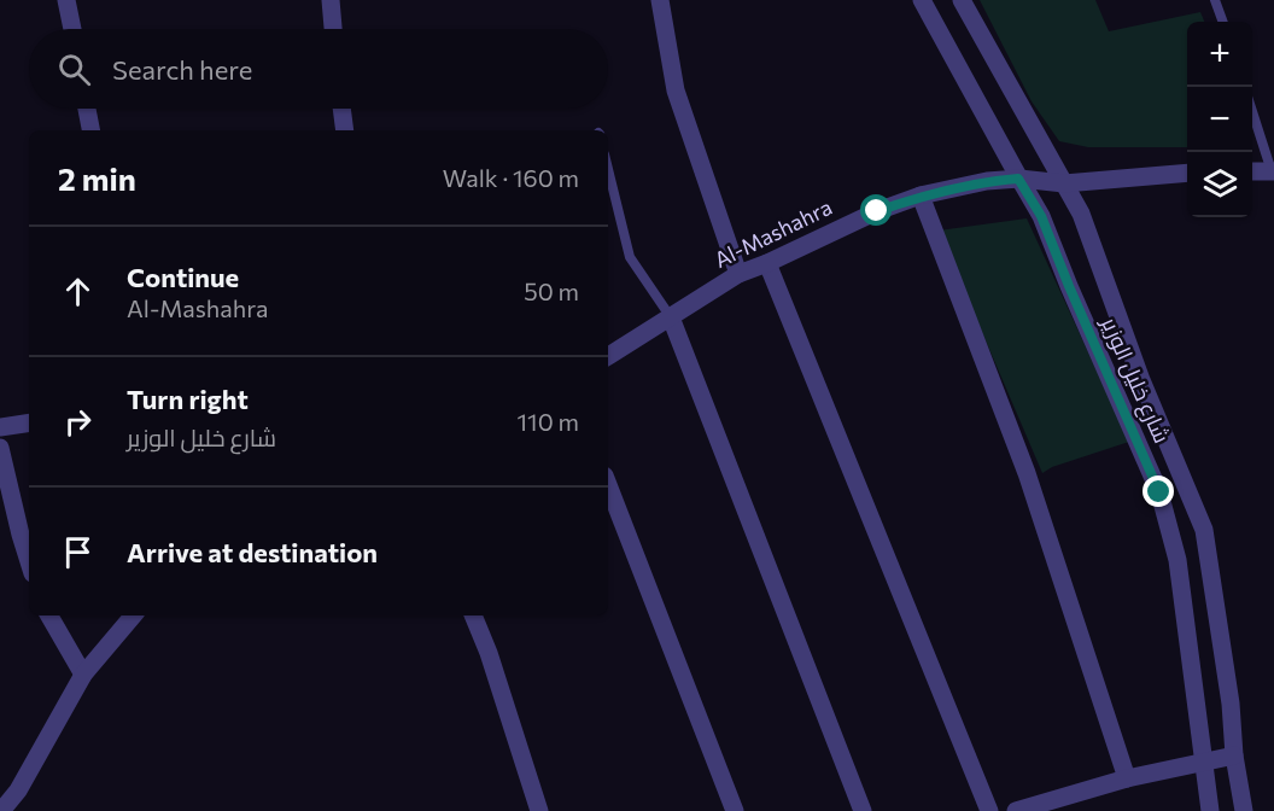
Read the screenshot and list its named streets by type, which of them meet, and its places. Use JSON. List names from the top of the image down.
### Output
{
  "streets": {
    "street": ["Al-Mashahra", "شارع خليل الوزير"]
  },
  "crossings": [
    ["Al-Mashahra", "شارع خليل الوزير"]
  ],
  "page": {
    "map_buttons": ["+", "−"],
    "search": "Search here",
    "heading": ["2 min", "Walk · 160 m"],
    "list": [
      ["Continue", "Al-Mashahra", "50 m"],
      ["Turn right", "شارع خليل الوزير", "110 m"],
      "Arrive at destination"
    ]
  }
}
